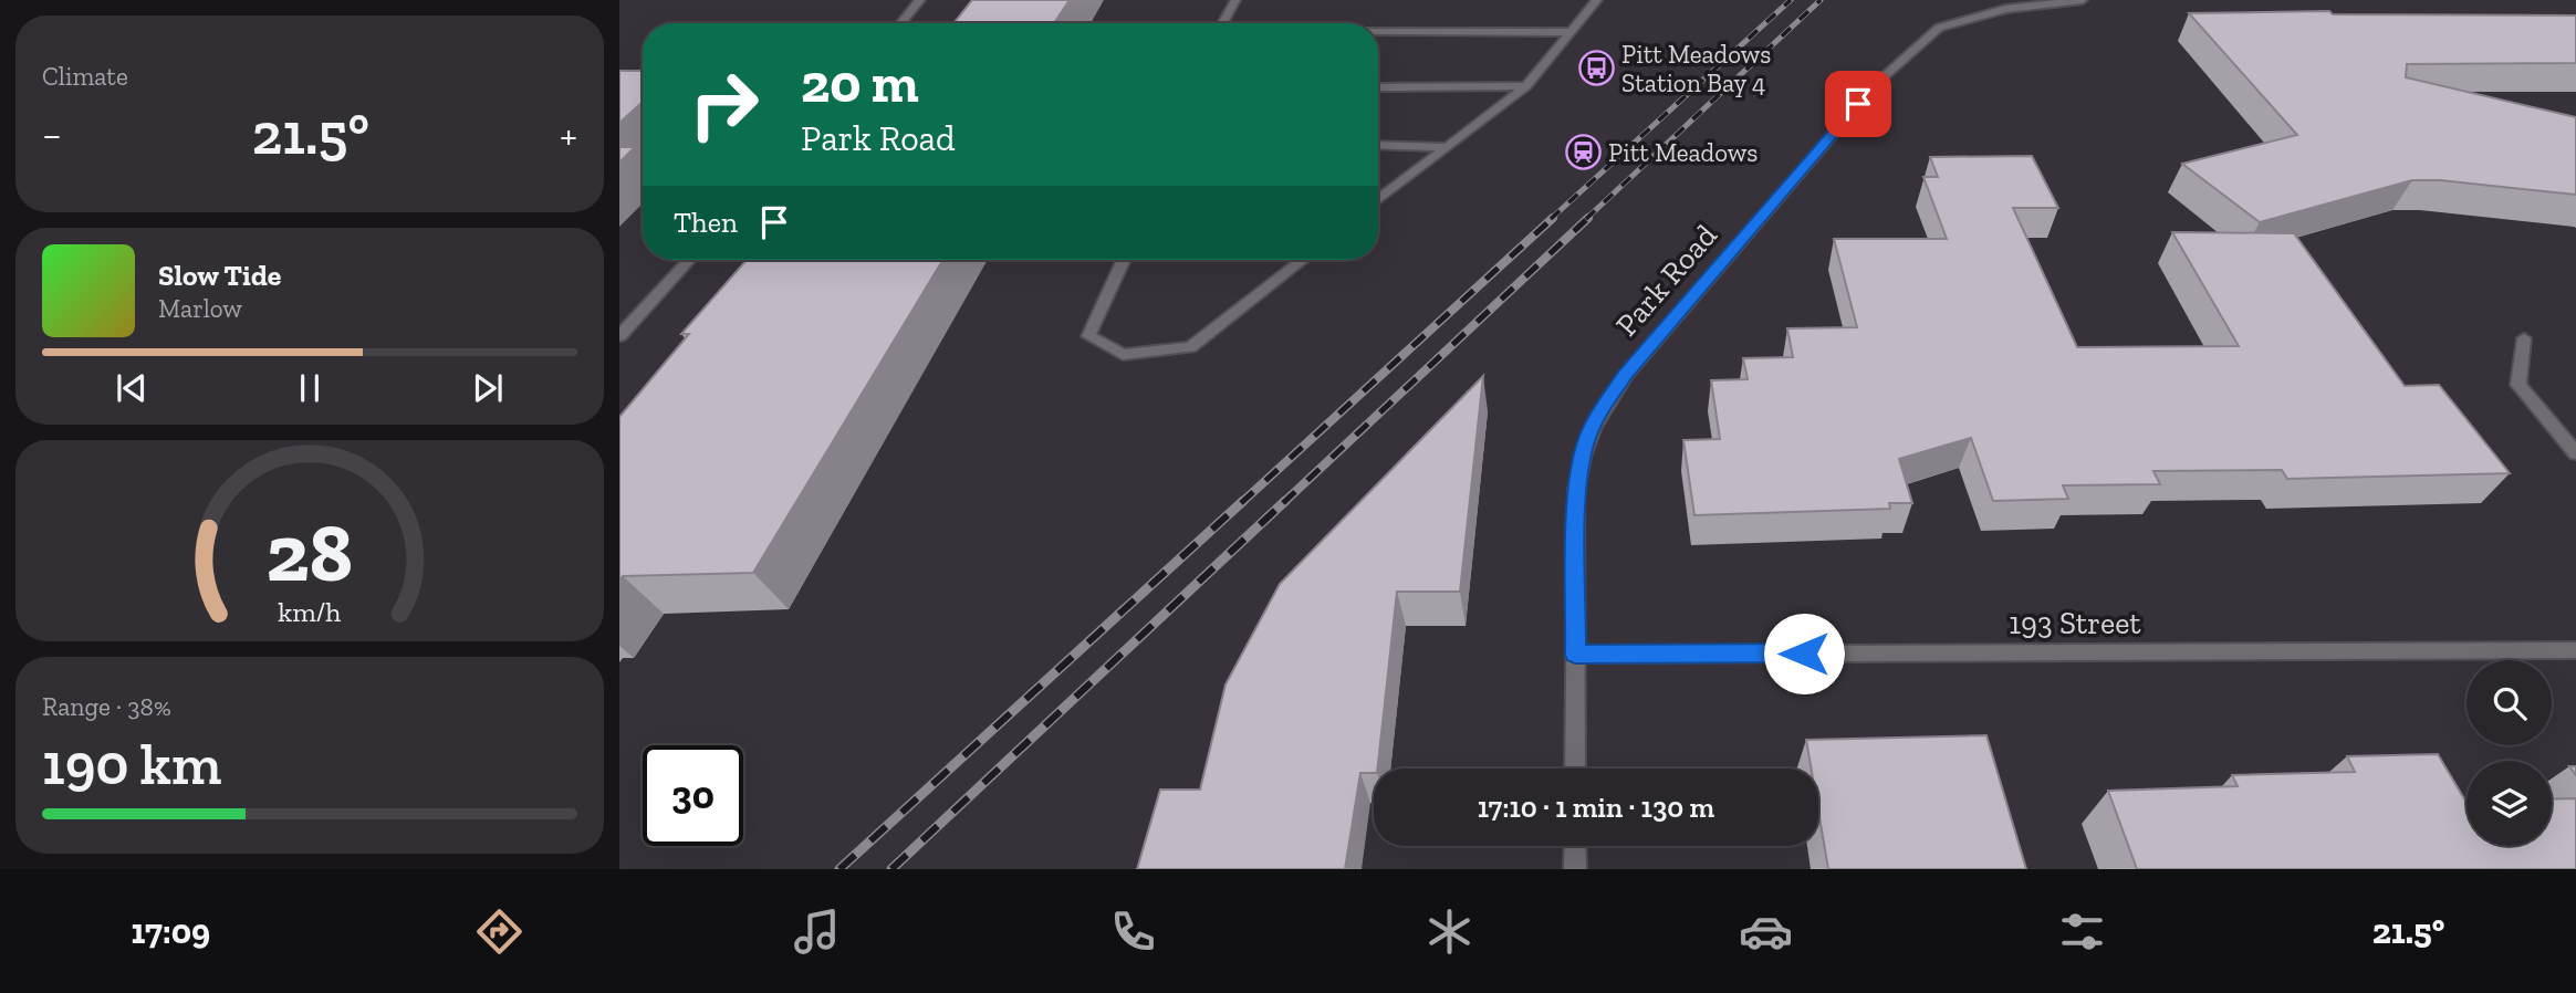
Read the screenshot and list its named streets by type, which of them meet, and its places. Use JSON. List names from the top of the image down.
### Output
{
  "streets": {
    "street": ["Park Road", "193 Street"]
  },
  "crossings": [
    ["Park Road", "193 Street"]
  ],
  "places": {
    "bus stop": ["Pitt Meadows Station Bay 4"],
    "station": ["Pitt Meadows"]
  },
  "page": {
    "tile": [
      "Climate",
      ["Range · 38%", "190 km"]
    ],
    "turn": ["20 m", "Park Road"],
    "heat": ["−", "21.5°", "+"],
    "then": "Then",
    "song": ["Slow Tide", "Marlow"],
    "limit": "30",
    "trip": "17:10 · 1 min · 130 m",
    "tabs": ["17:09", "21.5°"],
    "gauge": ["28", "km/h"]
  }
}
